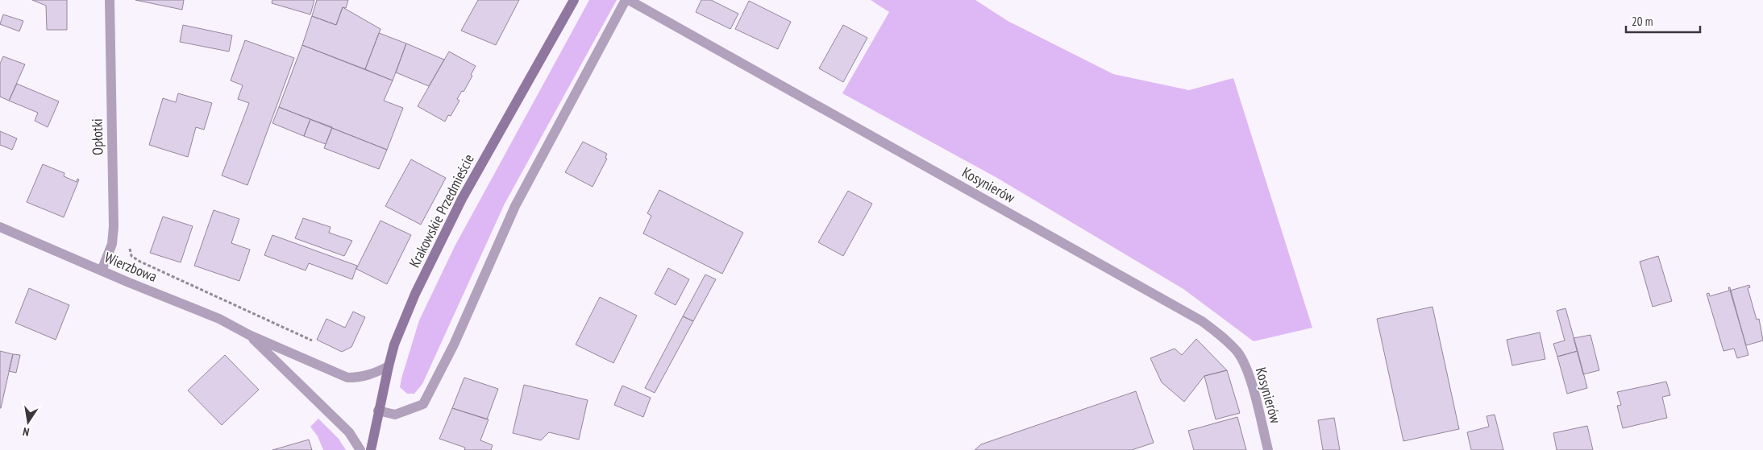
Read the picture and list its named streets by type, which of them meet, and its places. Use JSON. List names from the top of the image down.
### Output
{
  "streets": {
    "street": [
      "Opłotki",
      "Kosynierów",
      "Krakowskie Przedmieście",
      "Wierzbowa"
    ]
  },
  "crossings": [
    ["Opłotki", "Wierzbowa"],
    ["Krakowskie Przedmieście", "Wierzbowa"]
  ],
  "scale_bar": "20 m",
  "north": "bottom"
}
